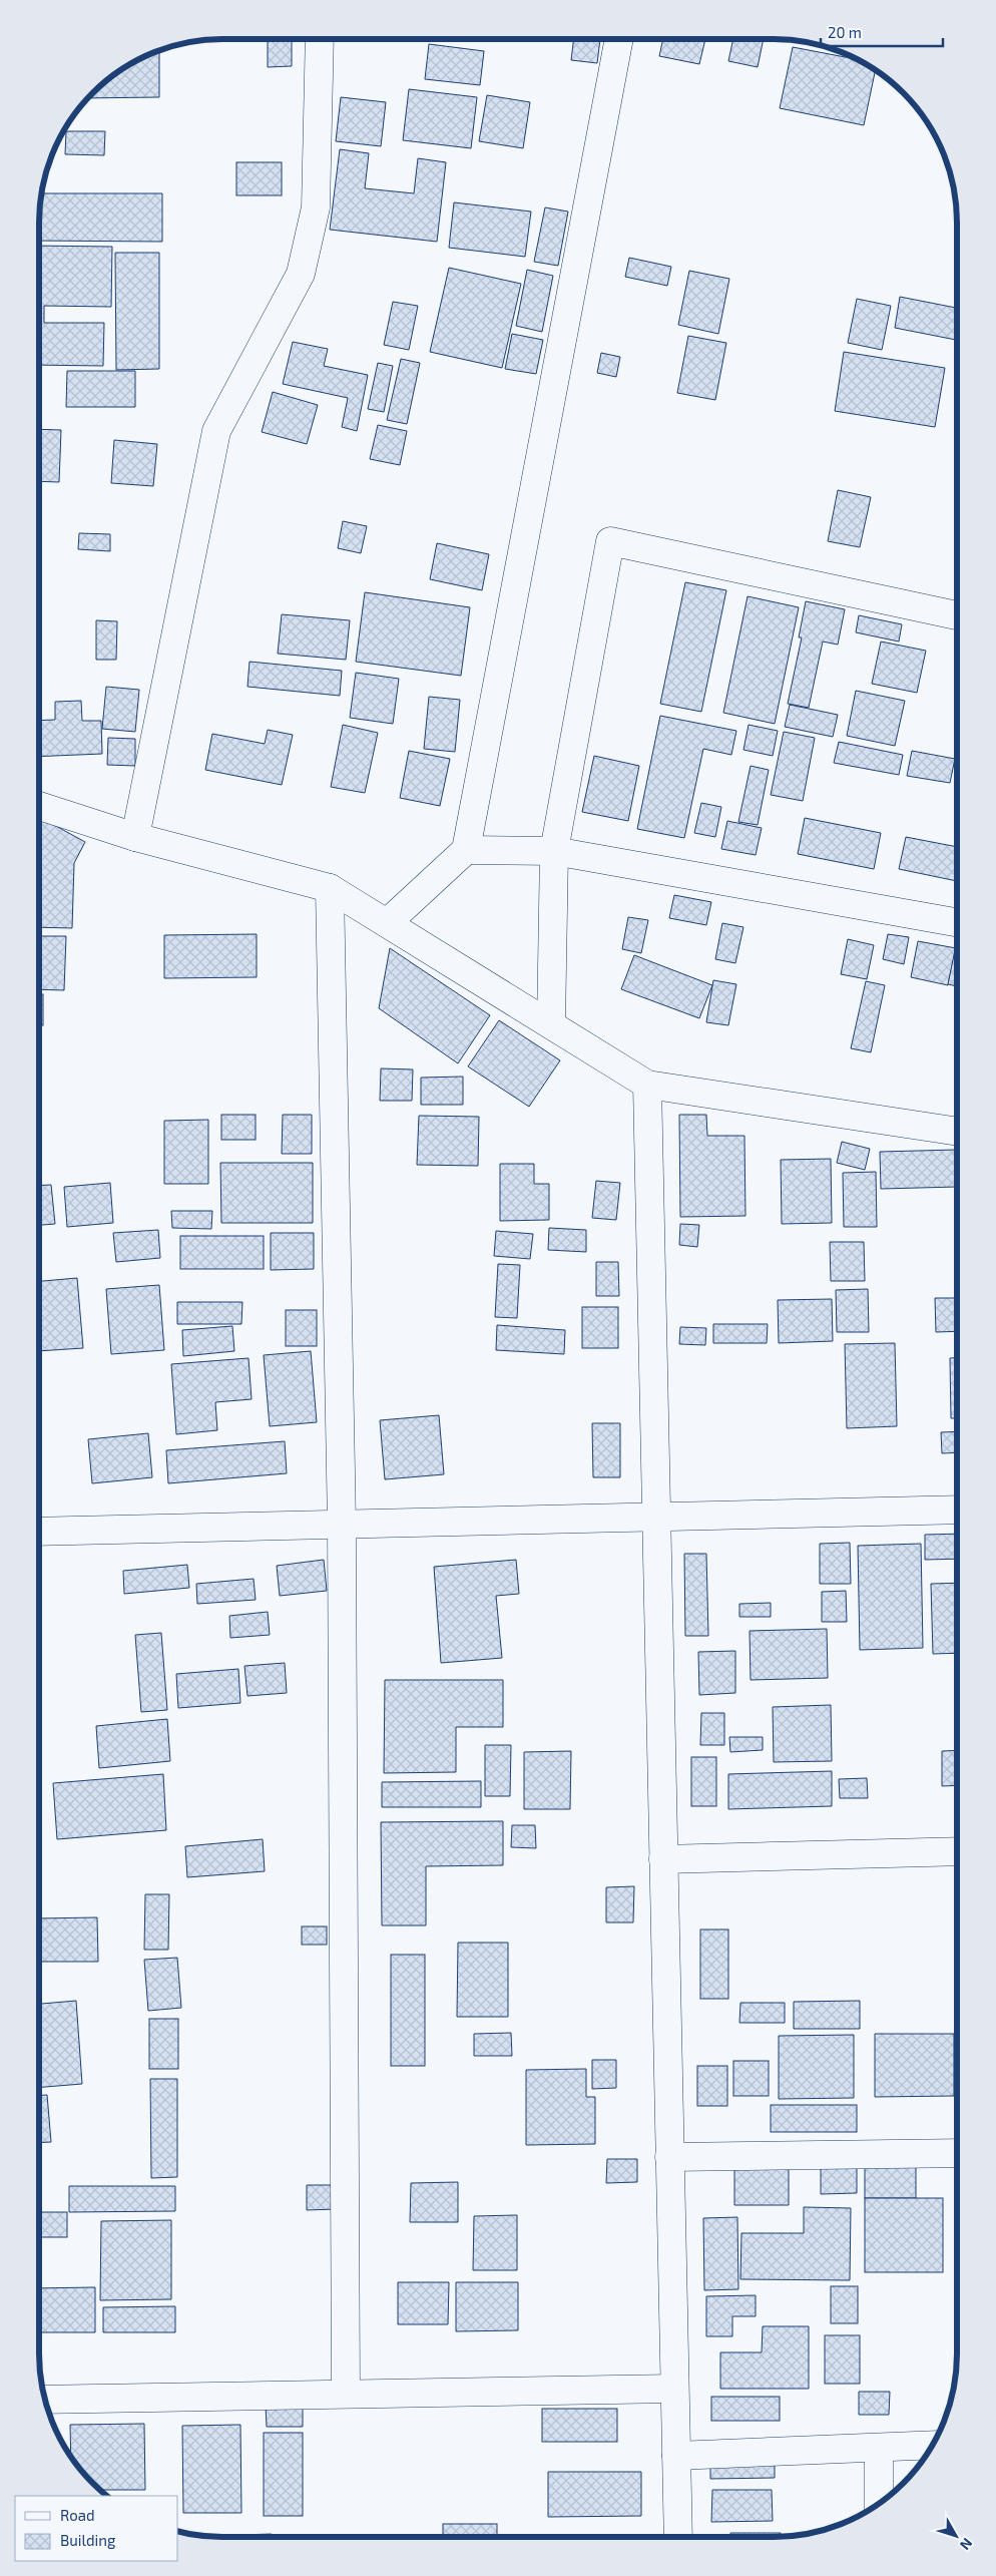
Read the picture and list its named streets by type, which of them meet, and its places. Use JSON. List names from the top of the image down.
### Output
{
  "legend": ["Road", "Building"],
  "scale_bar": "20 m",
  "north": "bottom right"
}
